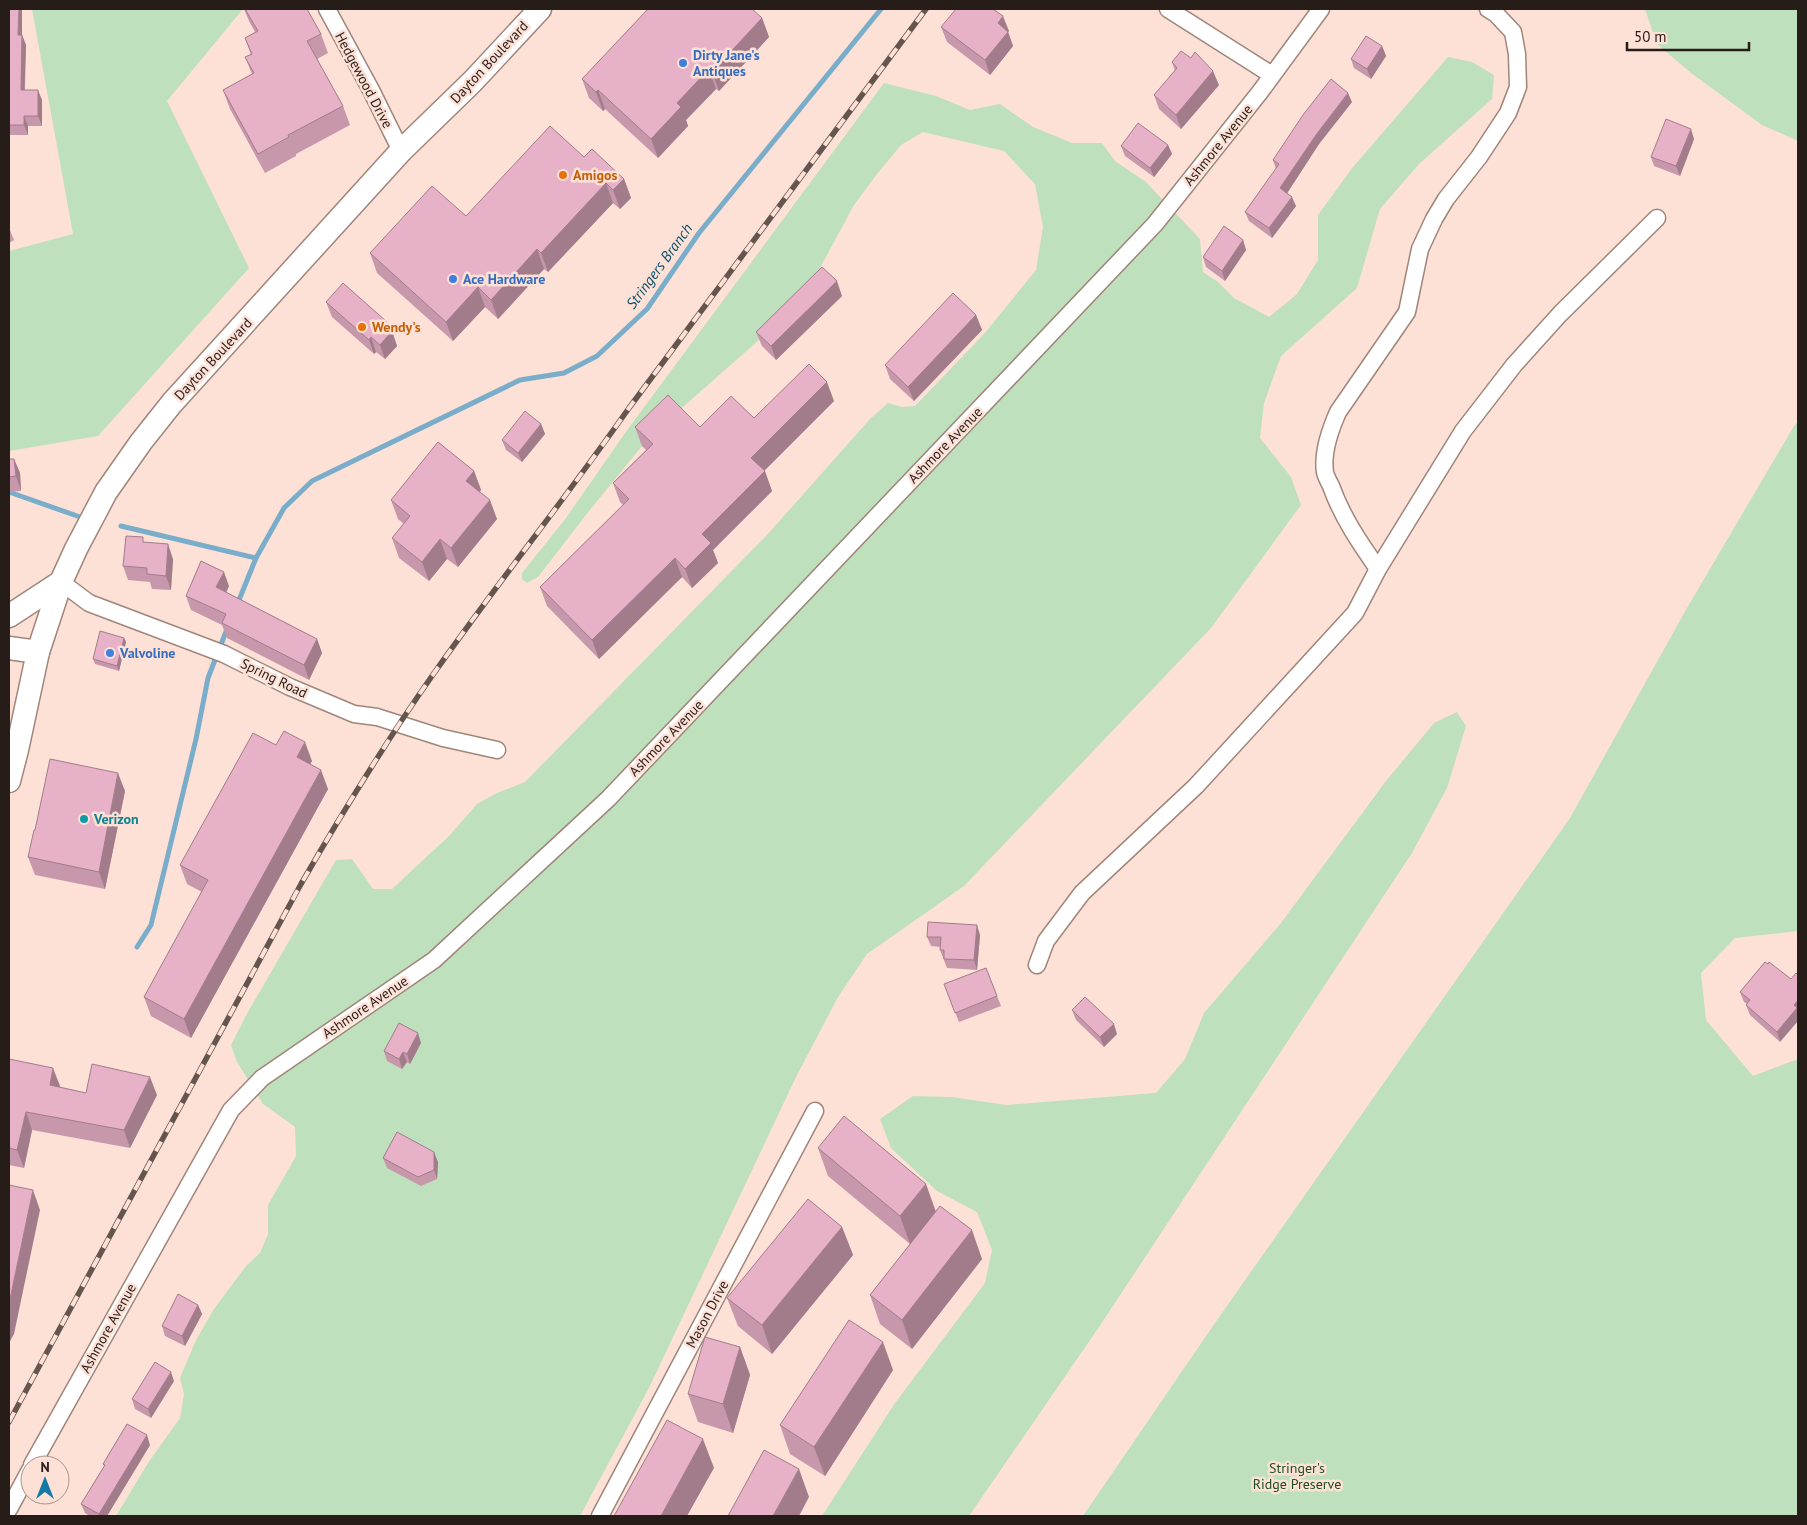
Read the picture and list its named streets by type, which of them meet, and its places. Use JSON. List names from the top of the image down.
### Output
{
  "streets": {
    "main road": ["Dayton Boulevard"],
    "street": [
      "Hedgewood Drive",
      "Ashmore Avenue",
      "Spring Road",
      "Mason Drive"
    ]
  },
  "crossings": [
    ["Dayton Boulevard", "Hedgewood Drive"],
    ["Dayton Boulevard", "Spring Road"]
  ],
  "water": ["Stringers Branch"],
  "parks": ["Stringer's Ridge Preserve"],
  "places": [
    "Dirty Jane's Antiques",
    "Amigos",
    "Ace Hardware",
    "Wendy's",
    "Valvoline",
    "Verizon"
  ],
  "scale_bar": "50 m",
  "north": "top"
}
